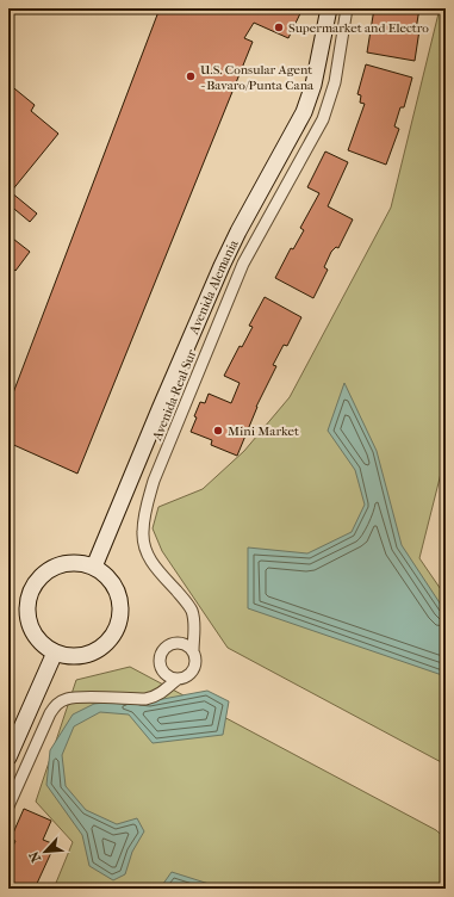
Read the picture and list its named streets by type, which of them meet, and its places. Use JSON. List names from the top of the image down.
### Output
{
  "streets": {
    "street": ["Avenida Alemania", "Avenida Real Sur"]
  },
  "places": ["Supermarket and Electro", "U.S. Consular Agent - Bavaro/Punta Cana", "Mini Market"],
  "north": "bottom left"
}
